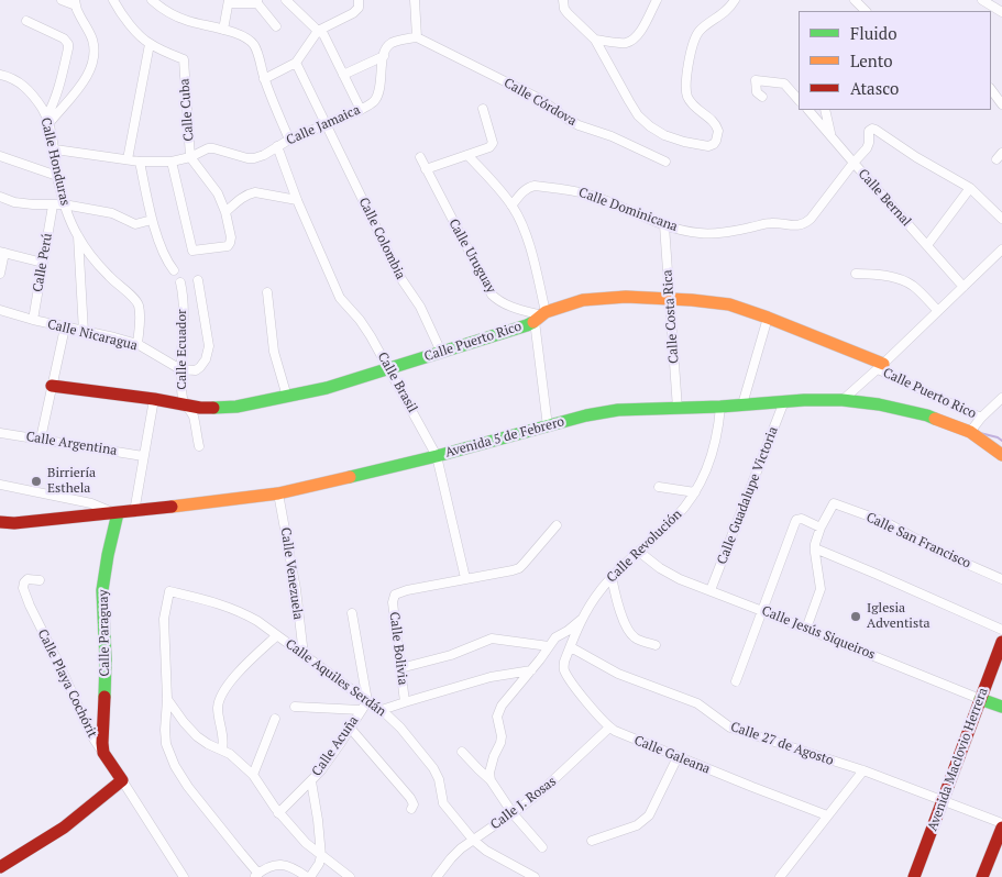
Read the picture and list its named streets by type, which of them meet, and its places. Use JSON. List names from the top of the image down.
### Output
{
  "streets": {
    "main road": [
      "Calle Puerto Rico",
      "Avenida 5 de Febrero",
      "Calle Paraguay",
      "Calle Jesús Siqueiros",
      "Calle Playa Cochórit",
      "Avenida Maclovio Herrera"
    ],
    "street": [
      "Calle Córdova",
      "Calle Cuba",
      "Calle Jamaica",
      "Calle Honduras",
      "Calle Bernal",
      "Calle Dominicana",
      "Calle Colombia",
      "Calle Uruguay",
      "Calle Perú",
      "Calle Costa Rica",
      "Calle Nicaragua",
      "Calle Ecuador",
      "Calle Brasil",
      "Calle Argentina",
      "Calle Guadalupe Victoria",
      "Calle San Francisco",
      "Calle Revolución",
      "Calle Venezuela",
      "Calle Bolivia",
      "Calle Aquiles Serdán",
      "Calle 27 de Agosto",
      "Calle Acuña",
      "Calle Galeana",
      "Calle J. Rosas"
    ]
  },
  "crossings": [
    ["Calle Cuba", "Calle Jamaica"],
    ["Calle Jamaica", "Calle Honduras"],
    ["Calle Jamaica", "Calle Colombia"],
    ["Calle Jamaica", "Calle Brasil"],
    ["Calle Honduras", "Calle Nicaragua"],
    ["Calle Bernal", "Calle Dominicana"],
    ["Calle Dominicana", "Calle Costa Rica"],
    ["Calle Colombia", "Calle Puerto Rico"],
    ["Calle Uruguay", "Calle Puerto Rico"],
    ["Calle Perú", "Calle Nicaragua"],
    ["Calle Costa Rica", "Calle Puerto Rico"],
    ["Calle Costa Rica", "Avenida 5 de Febrero"],
    ["Calle Nicaragua", "Calle Ecuador"],
    ["Calle Puerto Rico", "Calle Ecuador"],
    ["Calle Puerto Rico", "Calle Brasil"],
    ["Calle Brasil", "Avenida 5 de Febrero"],
    ["Calle Brasil", "Calle Bolivia"],
    ["Avenida 5 de Febrero", "Calle Guadalupe Victoria"],
    ["Avenida 5 de Febrero", "Calle Revolución"],
    ["Avenida 5 de Febrero", "Calle Venezuela"],
    ["Avenida 5 de Febrero", "Calle Paraguay"],
    ["Calle Guadalupe Victoria", "Calle Jesús Siqueiros"],
    ["Calle Revolución", "Calle Jesús Siqueiros"],
    ["Calle Revolución", "Calle 27 de Agosto"],
    ["Calle Revolución", "Calle Galeana"],
    ["Calle Venezuela", "Calle Aquiles Serdán"],
    ["Calle Paraguay", "Calle Playa Cochórit"],
    ["Calle Jesús Siqueiros", "Avenida Maclovio Herrera"],
    ["Calle Aquiles Serdán", "Calle Acuña"],
    ["Calle Aquiles Serdán", "Calle J. Rosas"],
    ["Calle 27 de Agosto", "Calle Galeana"],
    ["Calle 27 de Agosto", "Avenida Maclovio Herrera"],
    ["Calle Galeana", "Calle J. Rosas"]
  ],
  "places": ["Birriería Esthela", "Iglesia Adventista"],
  "legend": ["Fluido", "Lento", "Atasco"]
}
